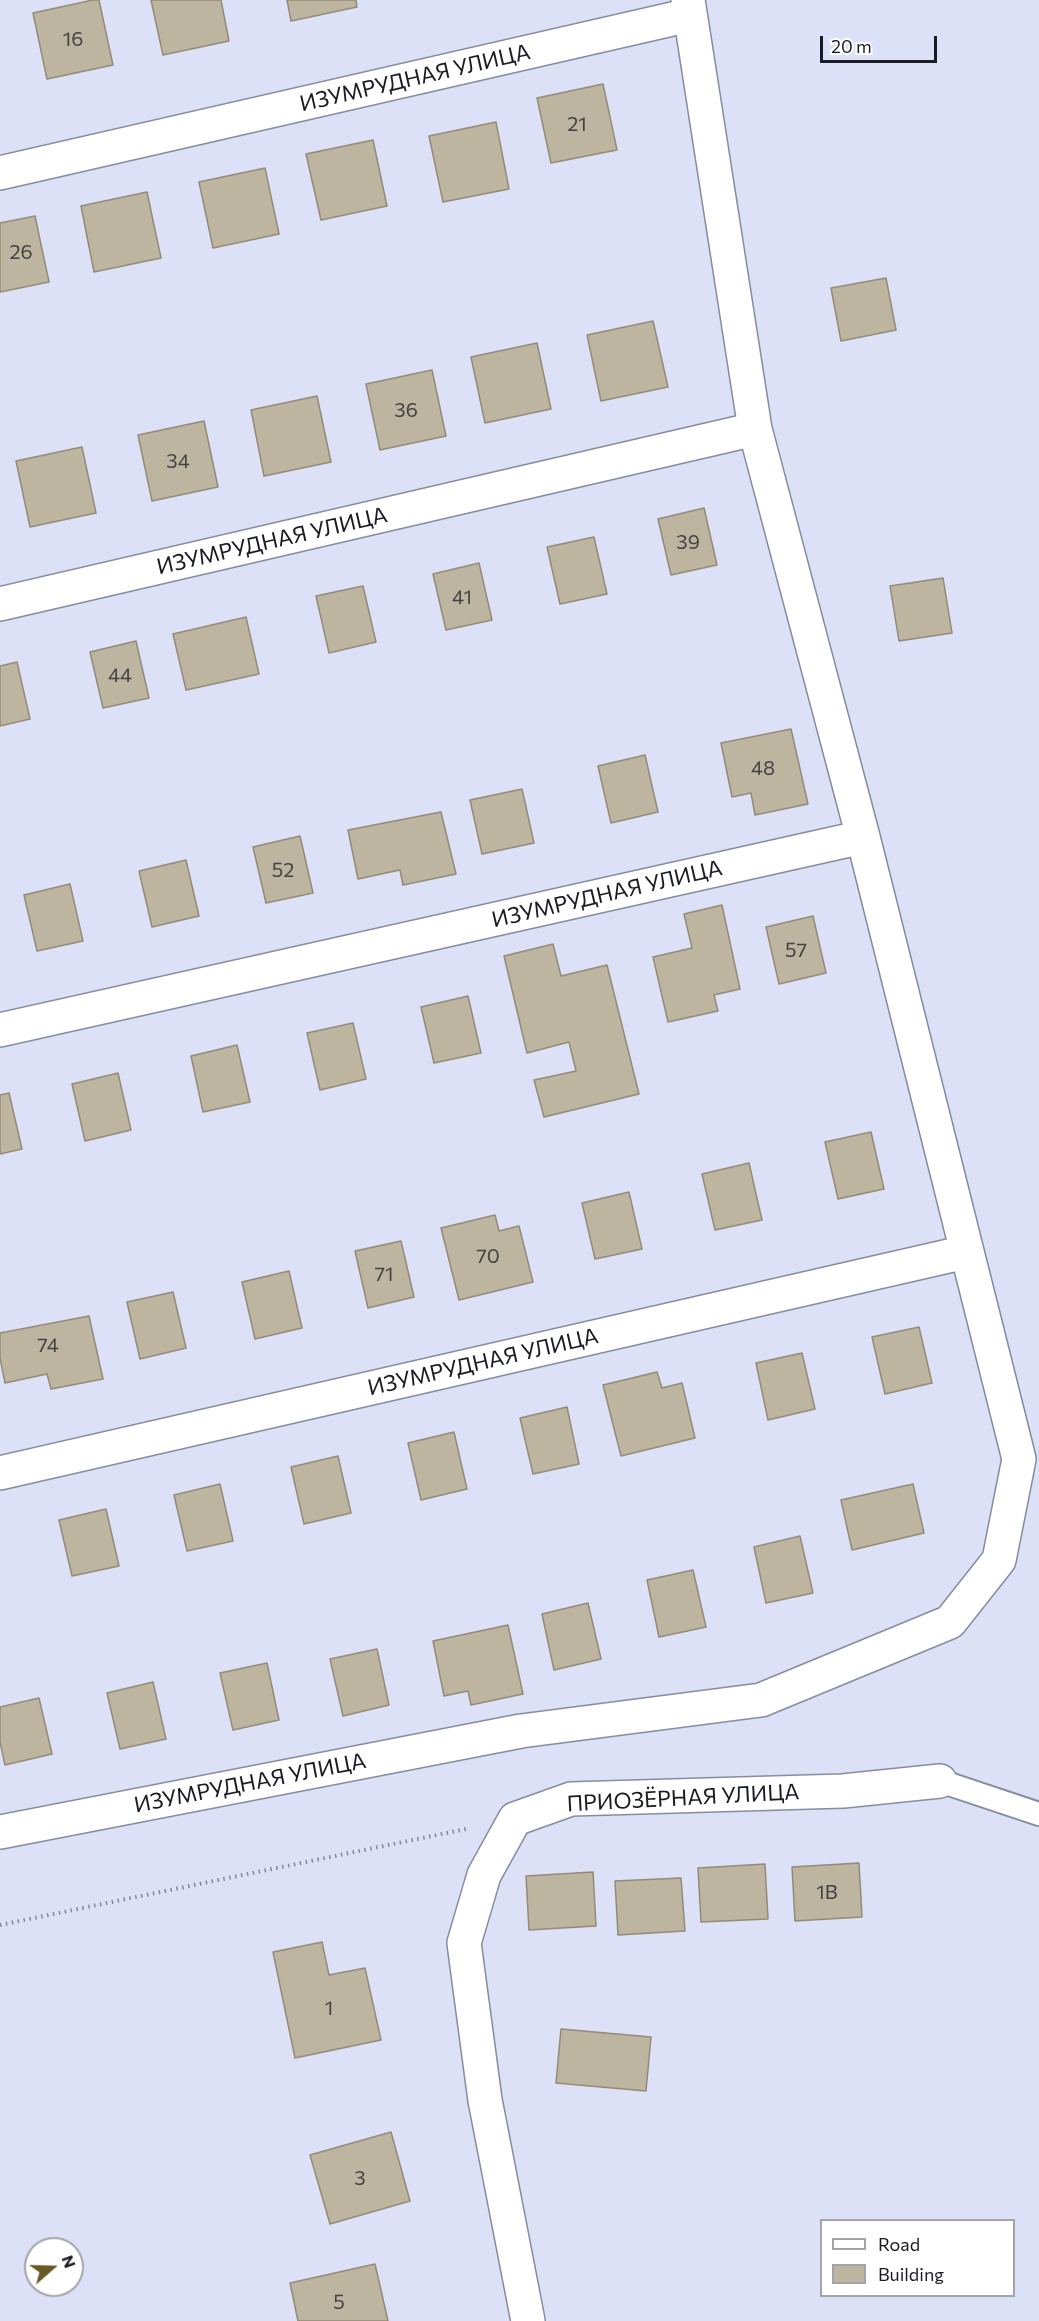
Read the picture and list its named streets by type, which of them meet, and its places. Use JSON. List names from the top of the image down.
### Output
{
  "streets": {
    "street": ["ИЗУМРУДНАЯ УЛИЦА", "ПРИОЗЁРНАЯ УЛИЦА"]
  },
  "house_numbers": [
    "16",
    "21",
    "26",
    "36",
    "34",
    "39",
    "41",
    "44",
    "48",
    "52",
    "57",
    "70",
    "71",
    "74",
    "1В",
    "1",
    "3",
    "5"
  ],
  "legend": ["Road", "Building"],
  "scale_bar": "20 m",
  "north": "right"
}
